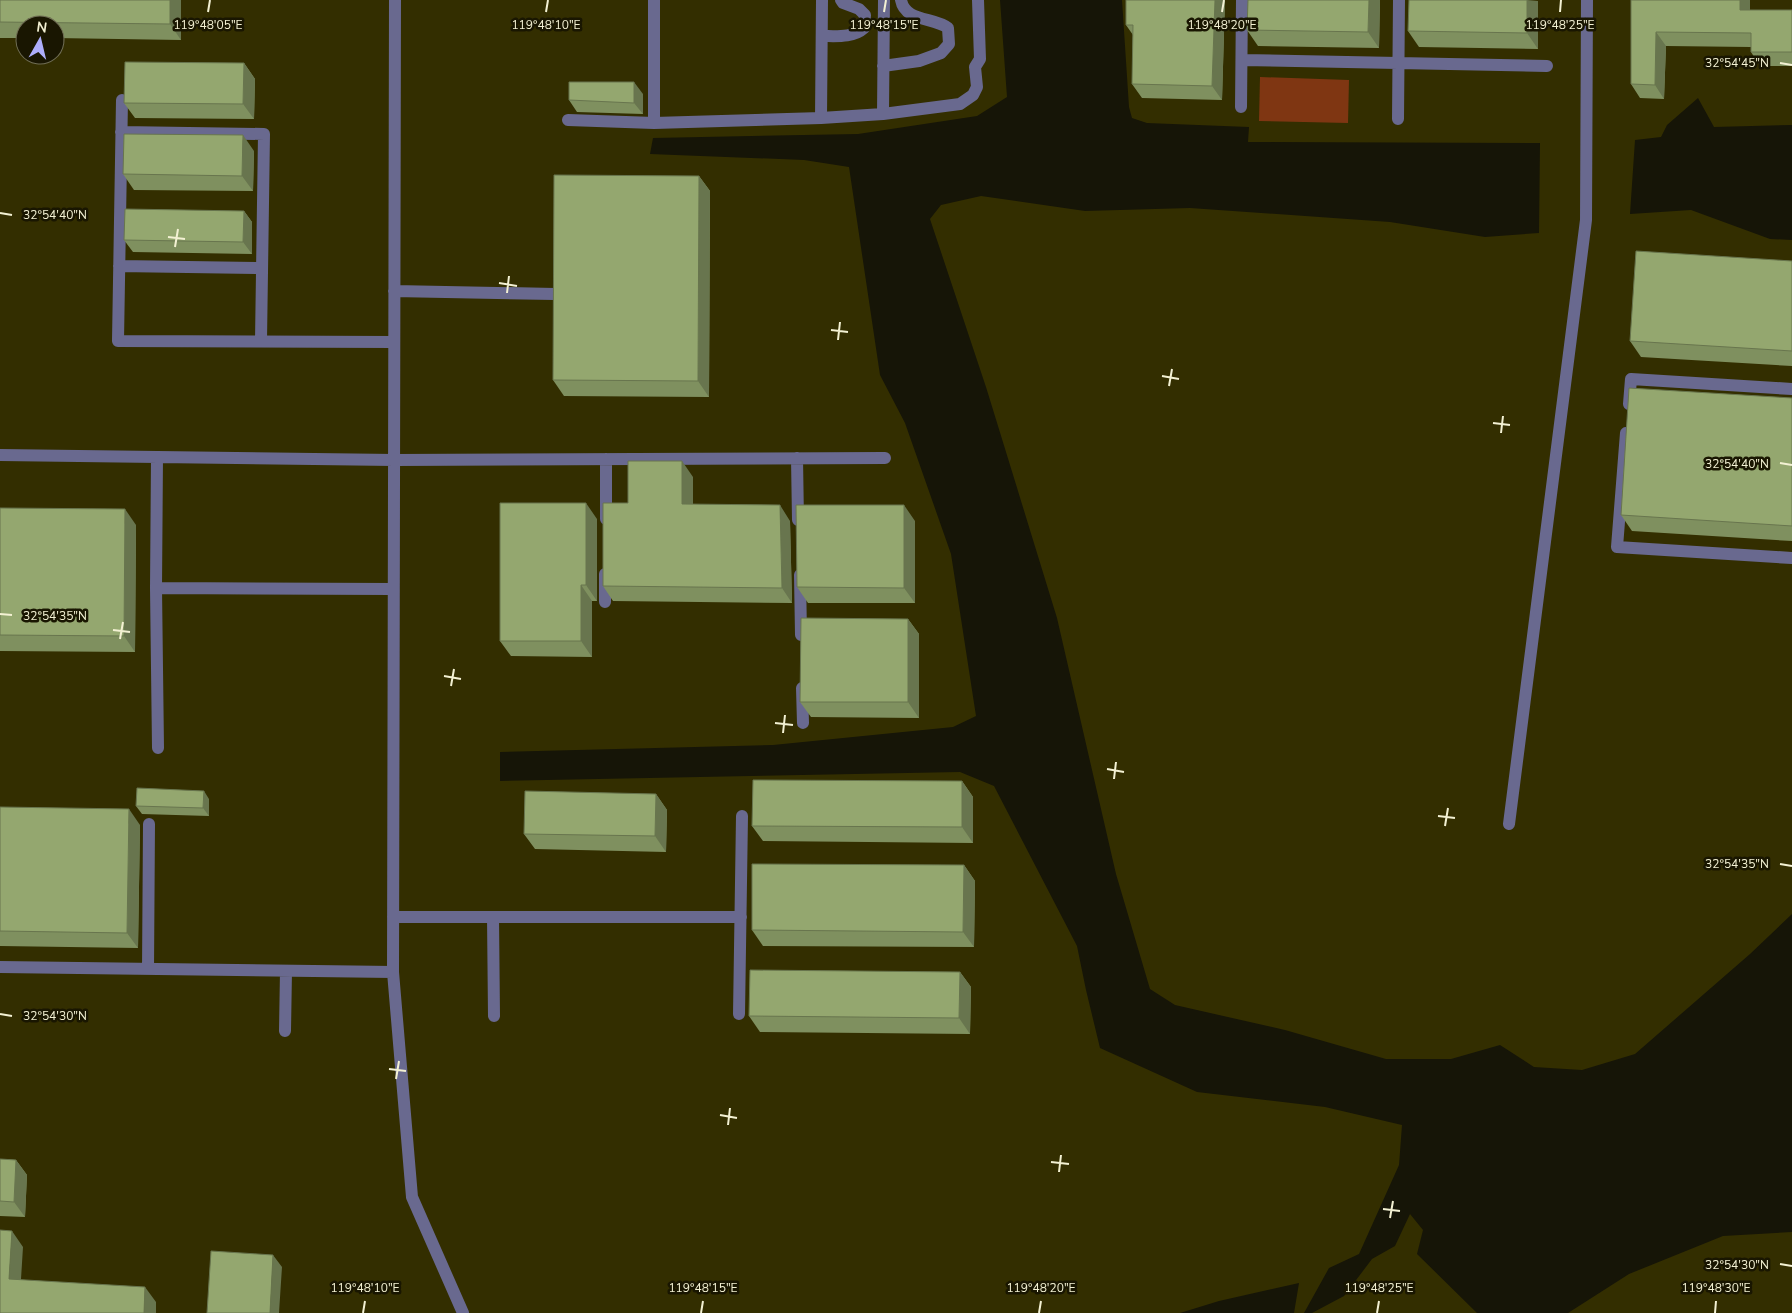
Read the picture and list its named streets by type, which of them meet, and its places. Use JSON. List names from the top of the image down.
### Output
{
  "north": "top",
  "coordinates": [
    "119°48'05\"E",
    "119°48'10\"E",
    "119°48'15\"E",
    "119°48'20\"E",
    "119°48'25\"E",
    "32°54'45\"N",
    "32°54'40\"N",
    "32°54'35\"N",
    "32°54'30\"N",
    "119°48'30\"E"
  ]
}
